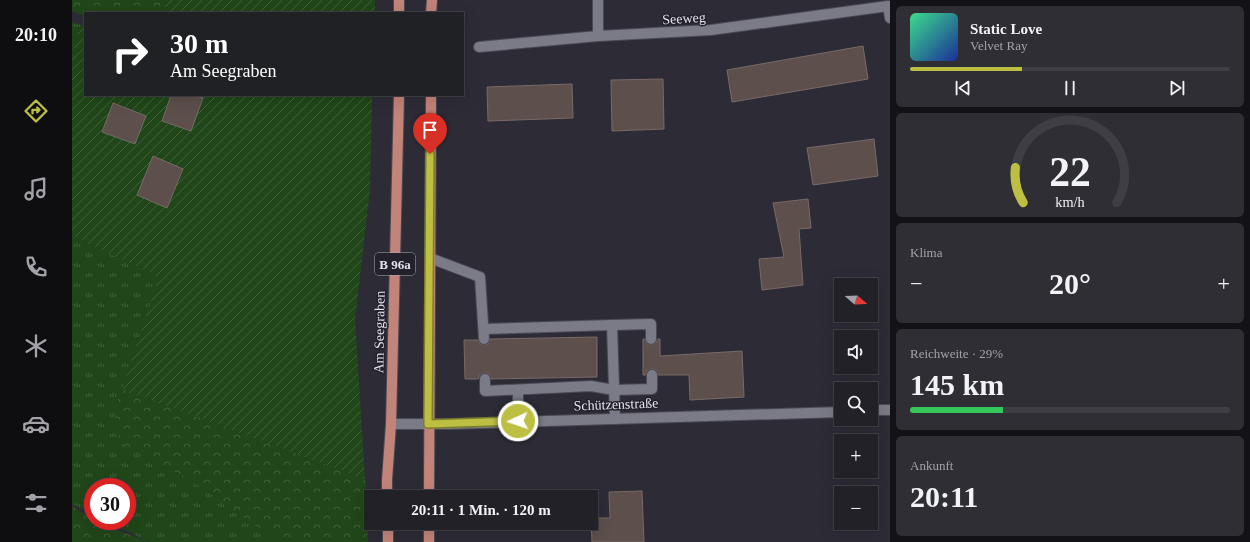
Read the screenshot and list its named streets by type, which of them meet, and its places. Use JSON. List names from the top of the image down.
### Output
{
  "streets": {
    "main road": ["B 96a", "Am Seegraben"],
    "street": ["Seeweg", "Schützenstraße"]
  },
  "crossings": [
    ["B 96a", "Schützenstraße"],
    ["Am Seegraben", "Schützenstraße"]
  ],
  "north": "right",
  "page": {
    "tabs": "20:10",
    "turn": ["30 m", "Am Seegraben"],
    "song": ["Static Love", "Velvet Ray"],
    "tile": [
      "Klima",
      ["Reichweite · 29%", "145 km"],
      ["Ankunft", "20:11"]
    ],
    "heat": ["−", "20°", "+"],
    "map_buttons": ["+", "−"],
    "limit": "30",
    "trip": "20:11 · 1 Min. · 120 m",
    "gauge": ["22", "km/h"]
  }
}
